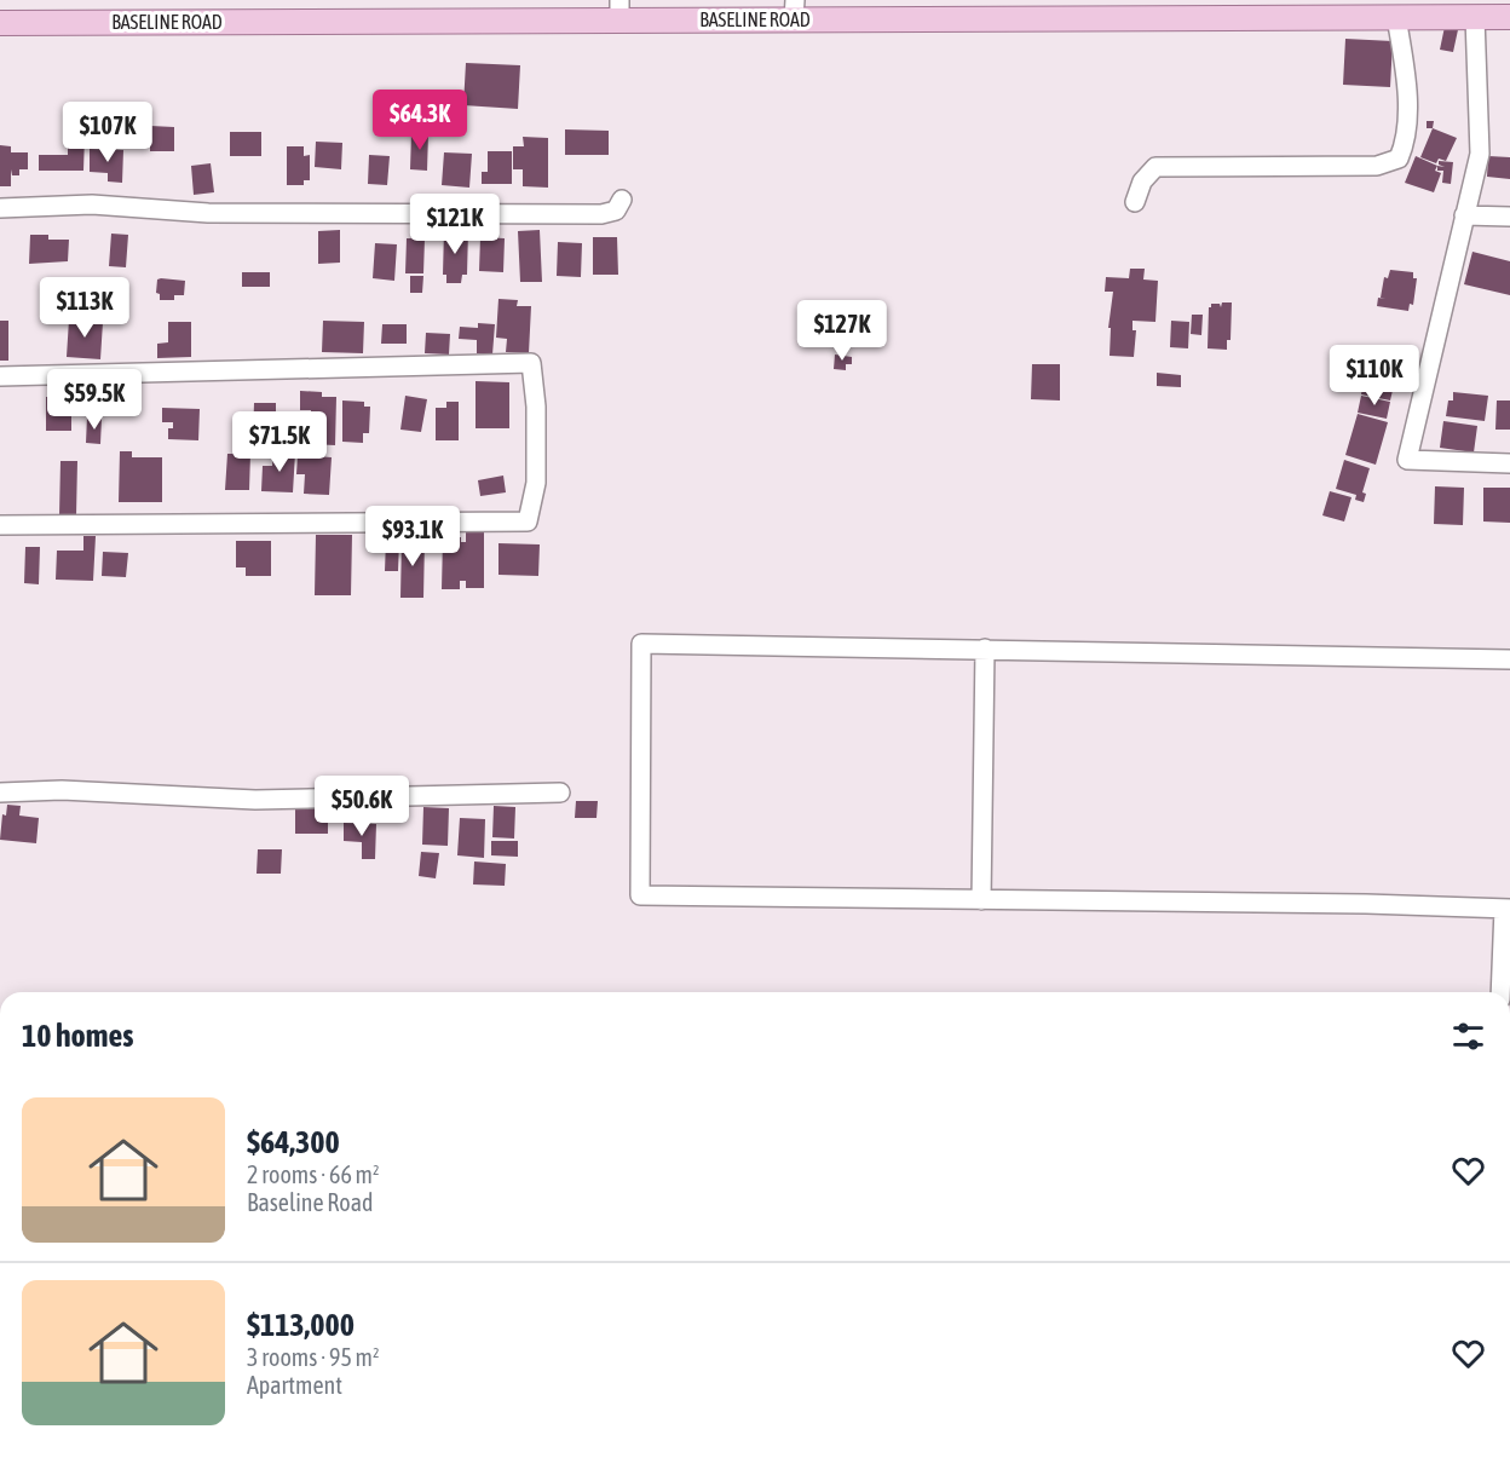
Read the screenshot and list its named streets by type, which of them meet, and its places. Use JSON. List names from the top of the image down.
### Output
{
  "streets": {
    "main road": ["BASELINE ROAD"]
  },
  "page": {
    "price": [
      "$64.3K",
      "$107K",
      "$121K",
      "$113K",
      "$127K",
      "$110K",
      "$59.5K",
      "$71.5K",
      "$93.1K",
      "$50.6K"
    ],
    "heading": "10 homes",
    "list": [
      {
        "name": "$64,300",
        "note": "2 rooms · 66 m² · Baseline Road"
      },
      {
        "name": "$113,000",
        "note": "3 rooms · 95 m² · Apartment"
      }
    ]
  }
}
